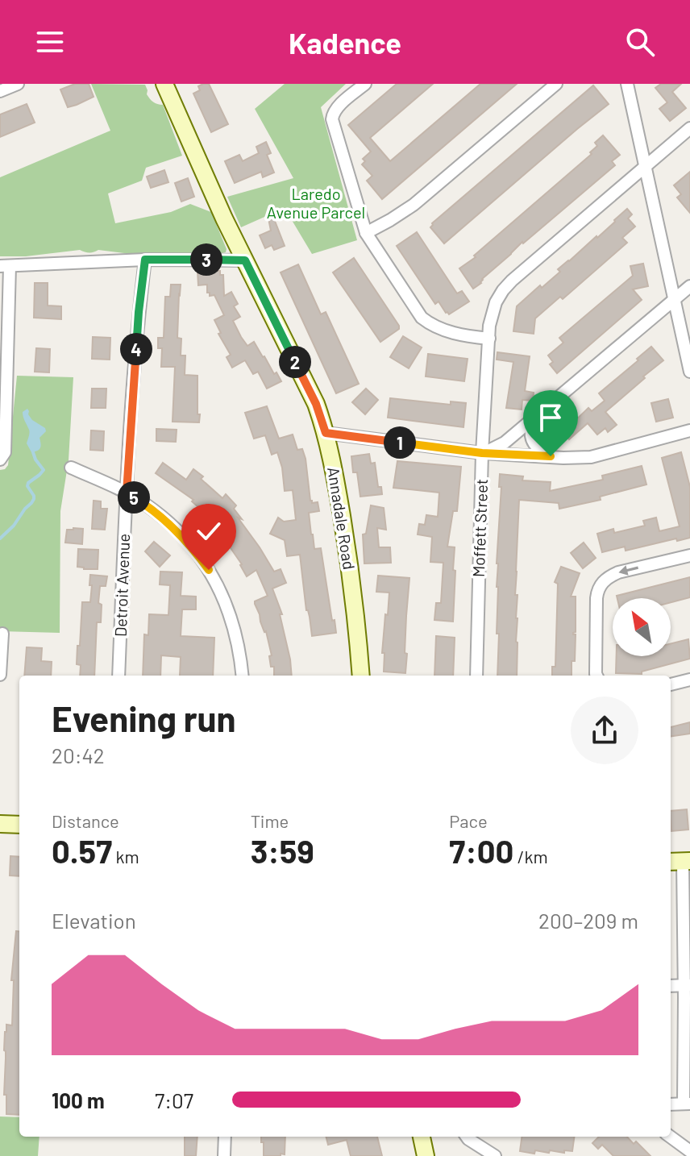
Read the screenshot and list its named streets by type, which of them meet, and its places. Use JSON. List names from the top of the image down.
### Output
{
  "streets": {
    "street": ["Annadale Road", "Moffett Street", "Detroit Avenue"]
  },
  "parks": ["Laredo Avenue Parcel"],
  "north": "top left",
  "page": {
    "header": "Kadence",
    "pins": [
      "3",
      "4",
      "2",
      "1",
      "5"
    ],
    "heading": ["Evening run", "20:42"],
    "stats": [
      ["Distance", "0.57 km"],
      ["Time", "3:59"],
      ["Pace", "7:00 /km"]
    ],
    "chart": ["Elevation", "200–209 m"],
    "list": [
      {
        "name": "100 m",
        "note": "7:07"
      }
    ]
  }
}
